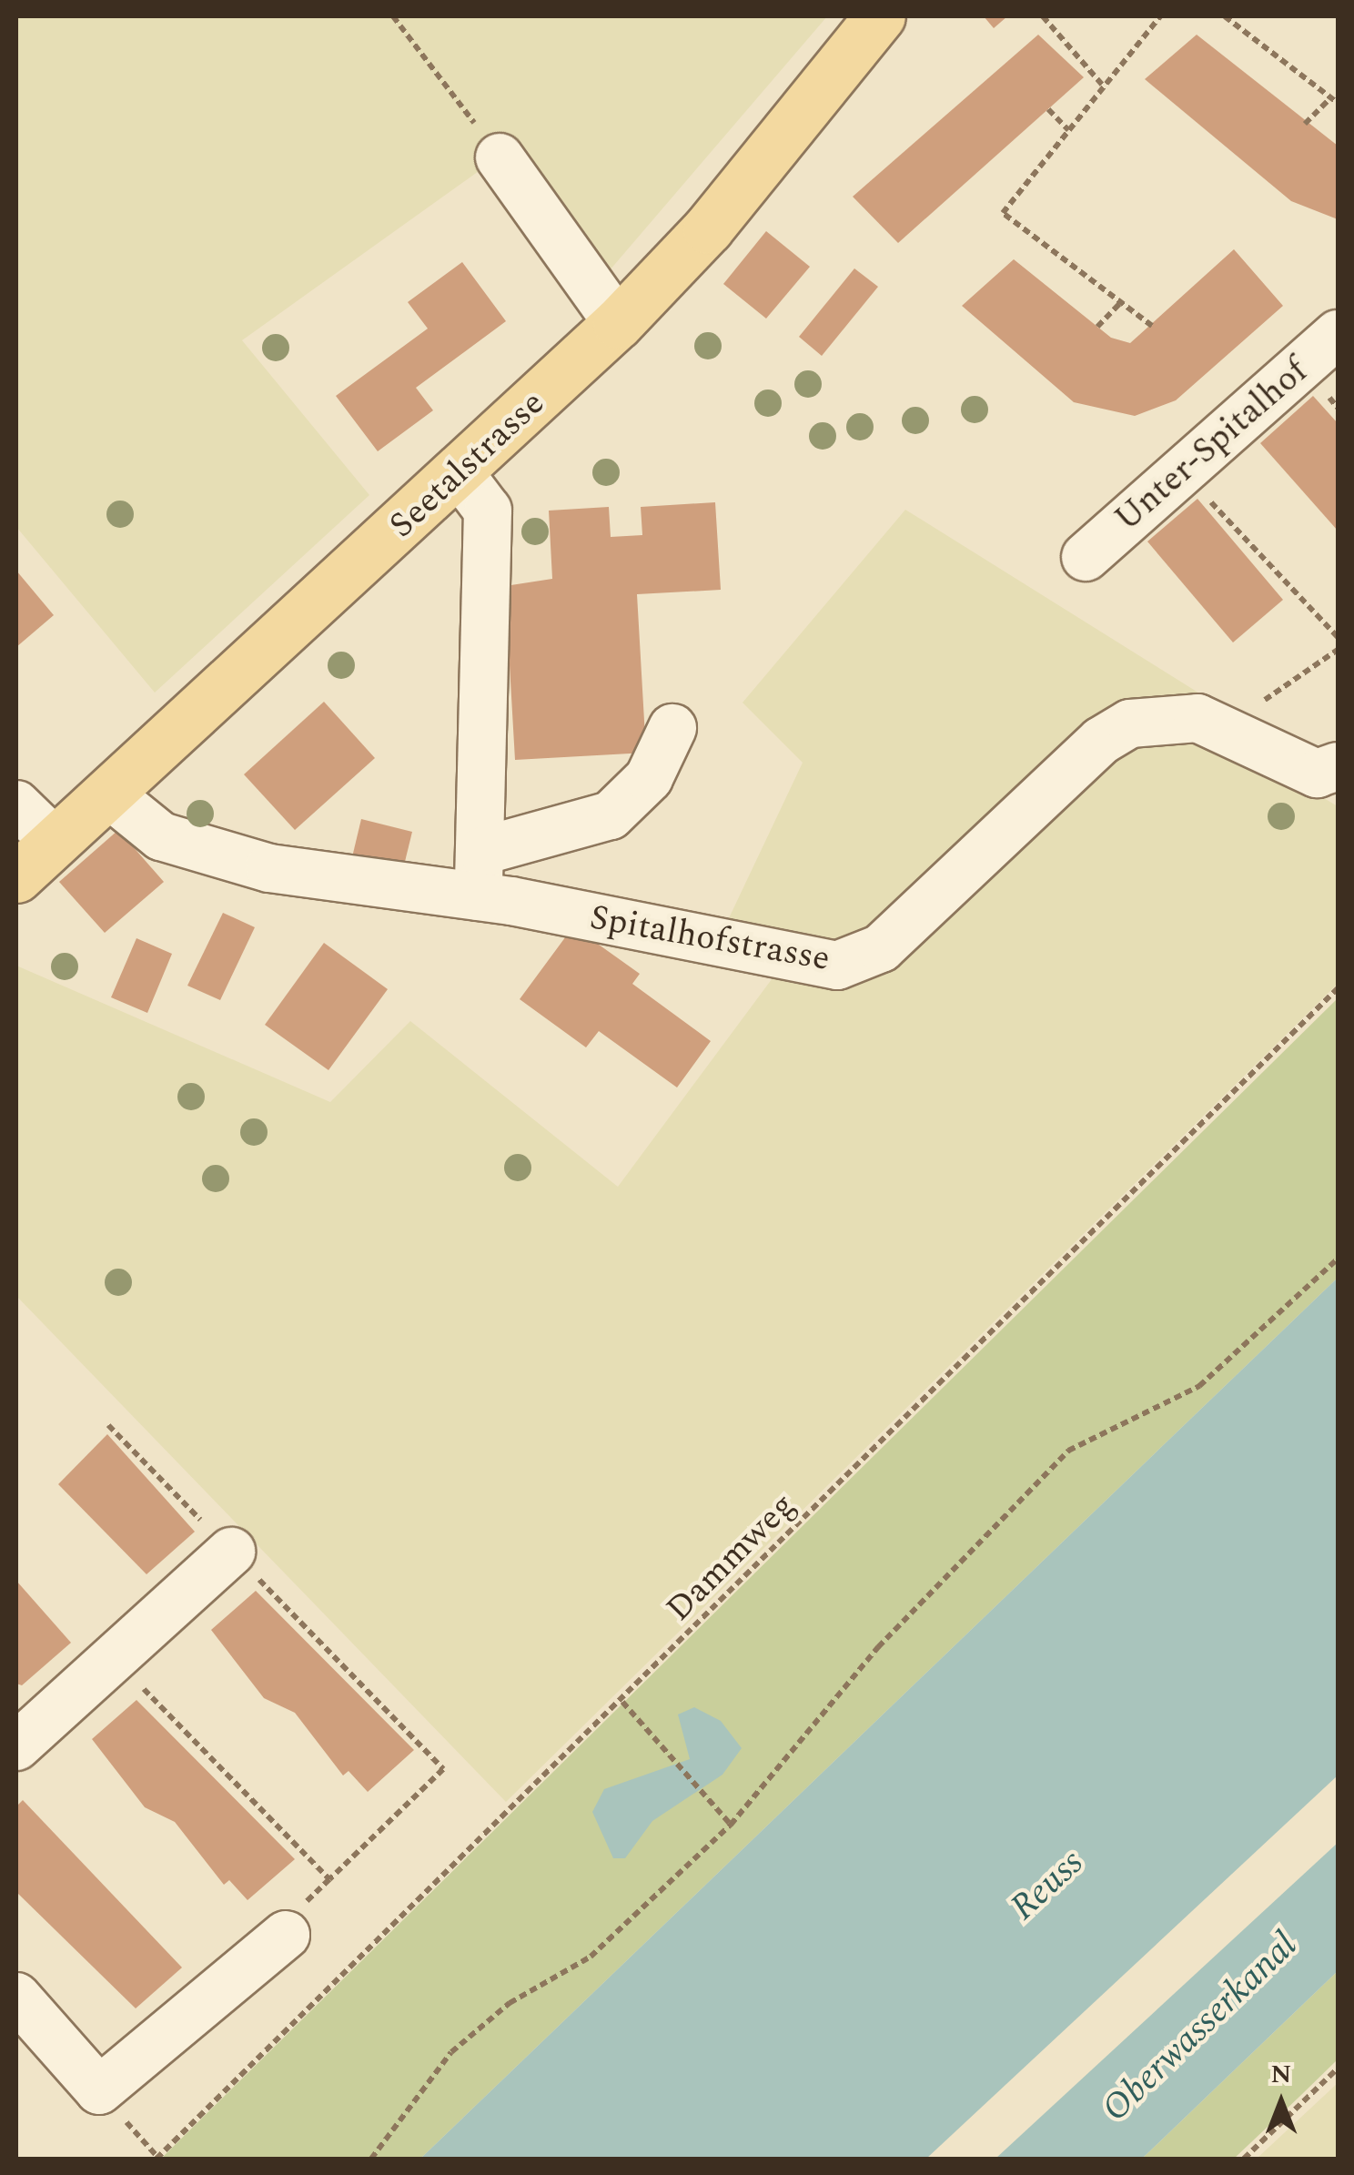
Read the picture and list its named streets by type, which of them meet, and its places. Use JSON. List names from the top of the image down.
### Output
{
  "streets": {
    "main road": ["Seetalstrasse"],
    "street": ["Unter-Spitalhof", "Spitalhofstrasse"],
    "path": ["Dammweg"]
  },
  "crossings": [
    ["Seetalstrasse", "Spitalhofstrasse"]
  ],
  "water": ["Reuss", "Oberwasserkanal"],
  "north": "top"
}
